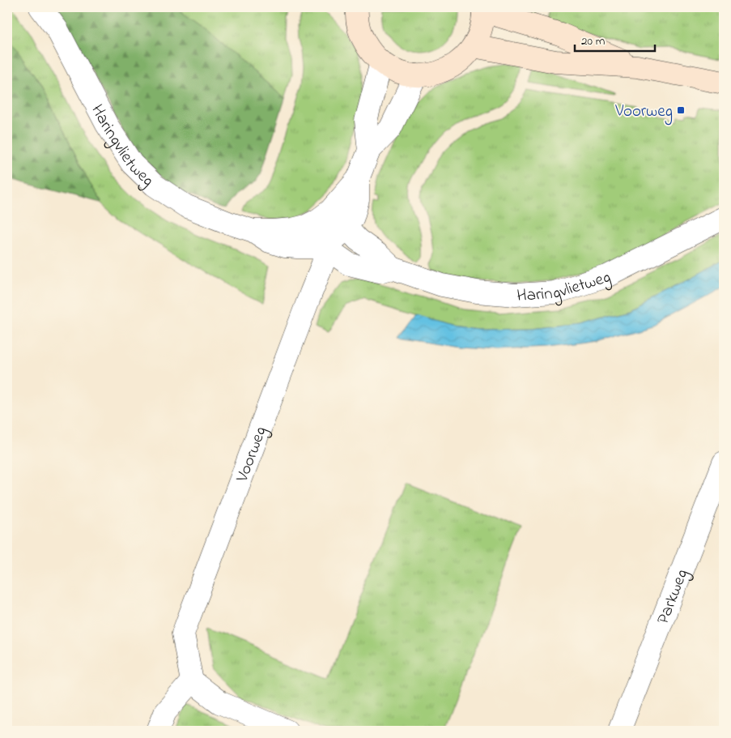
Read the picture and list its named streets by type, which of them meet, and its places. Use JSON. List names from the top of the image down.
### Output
{
  "streets": {
    "street": ["Haringvlietweg", "Voorweg", "Parkweg"]
  },
  "crossings": [
    ["Haringvlietweg", "Voorweg"]
  ],
  "places": {
    "transit": ["Voorweg"]
  },
  "scale_bar": "20 m"
}
